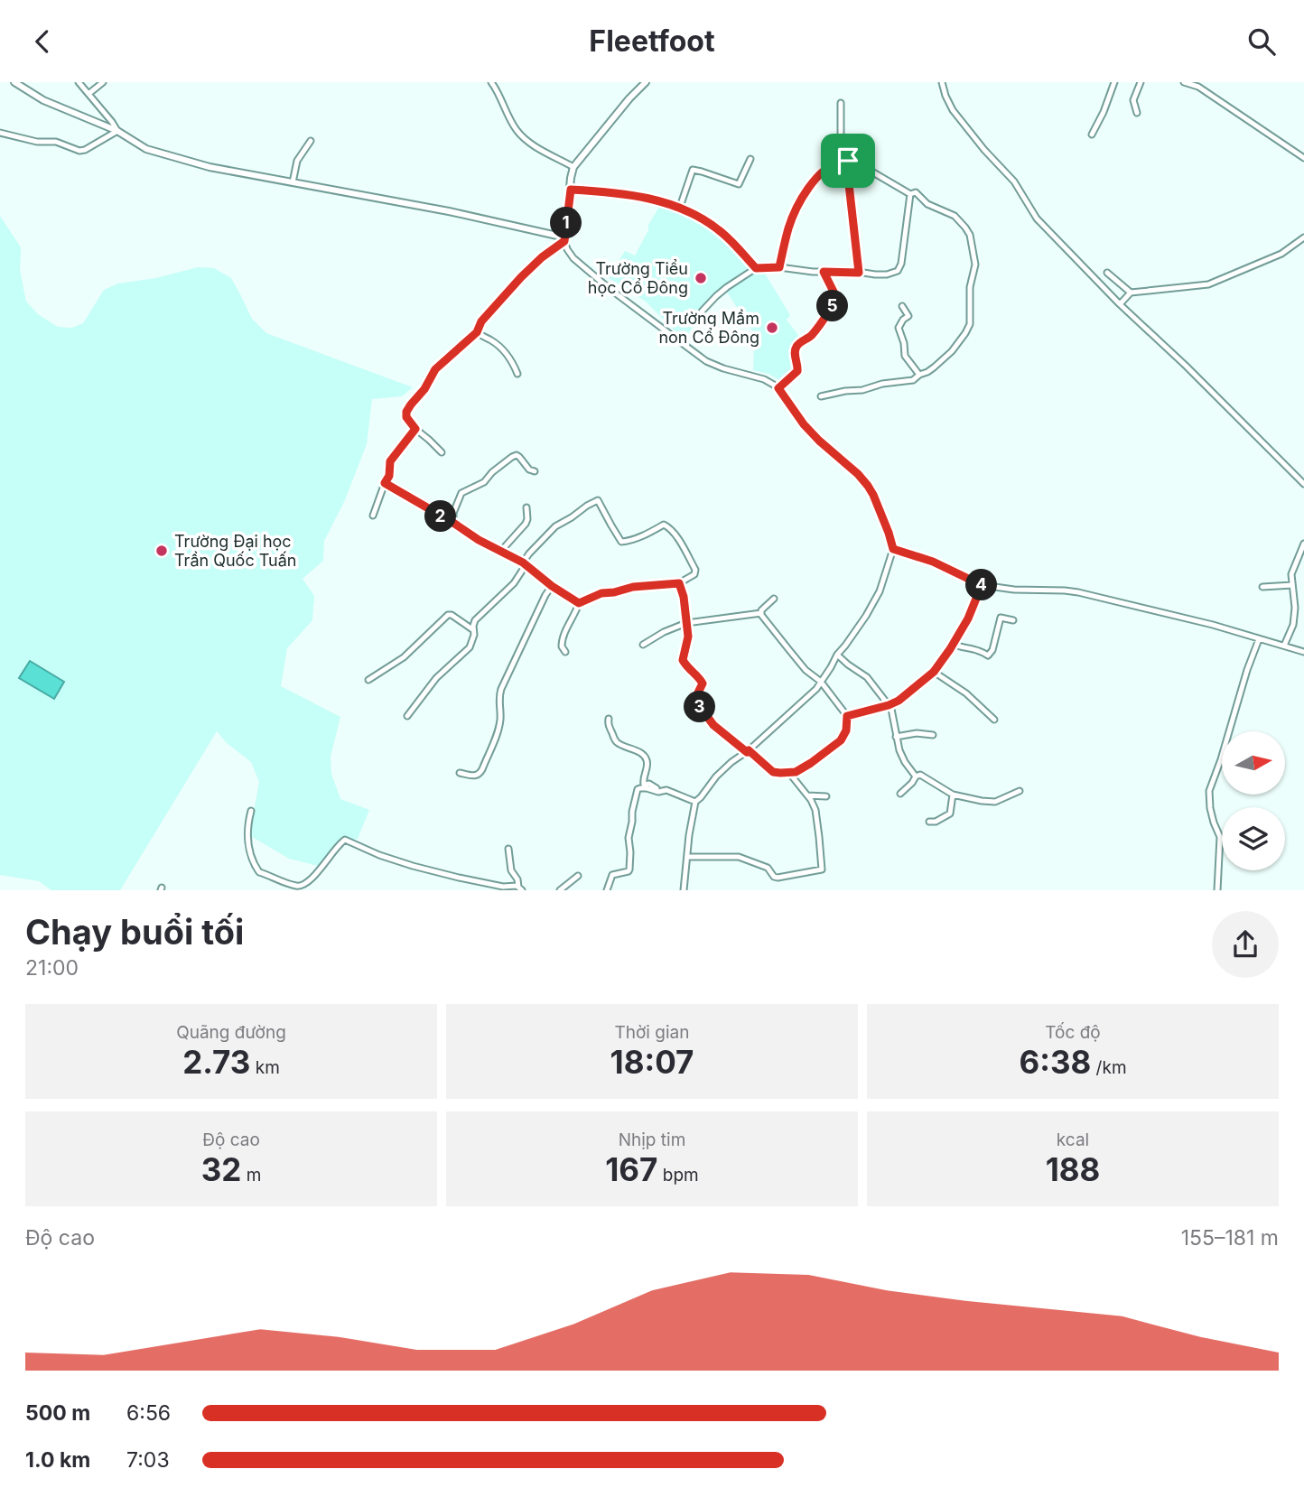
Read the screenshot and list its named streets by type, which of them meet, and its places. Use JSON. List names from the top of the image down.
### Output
{
  "places": ["Trường Tiểu học Cổ Đông", "Trường Mầm non Cổ Đông", "Trường Đại học Trần Quốc Tuấn"],
  "north": "right",
  "page": {
    "header": "Fleetfoot",
    "pins": [
      "1",
      "5",
      "2",
      "4",
      "3"
    ],
    "heading": ["Chạy buổi tối", "21:00"],
    "stats": [
      ["Quãng đường", "2.73 km"],
      ["Thời gian", "18:07"],
      ["Tốc độ", "6:38 /km"],
      ["Độ cao", "32 m"],
      ["Nhịp tim", "167 bpm"],
      ["kcal", "188"]
    ],
    "chart": ["Độ cao", "155–181 m"],
    "list": [
      {
        "name": "500 m",
        "note": "6:56"
      },
      {
        "name": "1.0 km",
        "note": "7:03"
      }
    ]
  }
}
